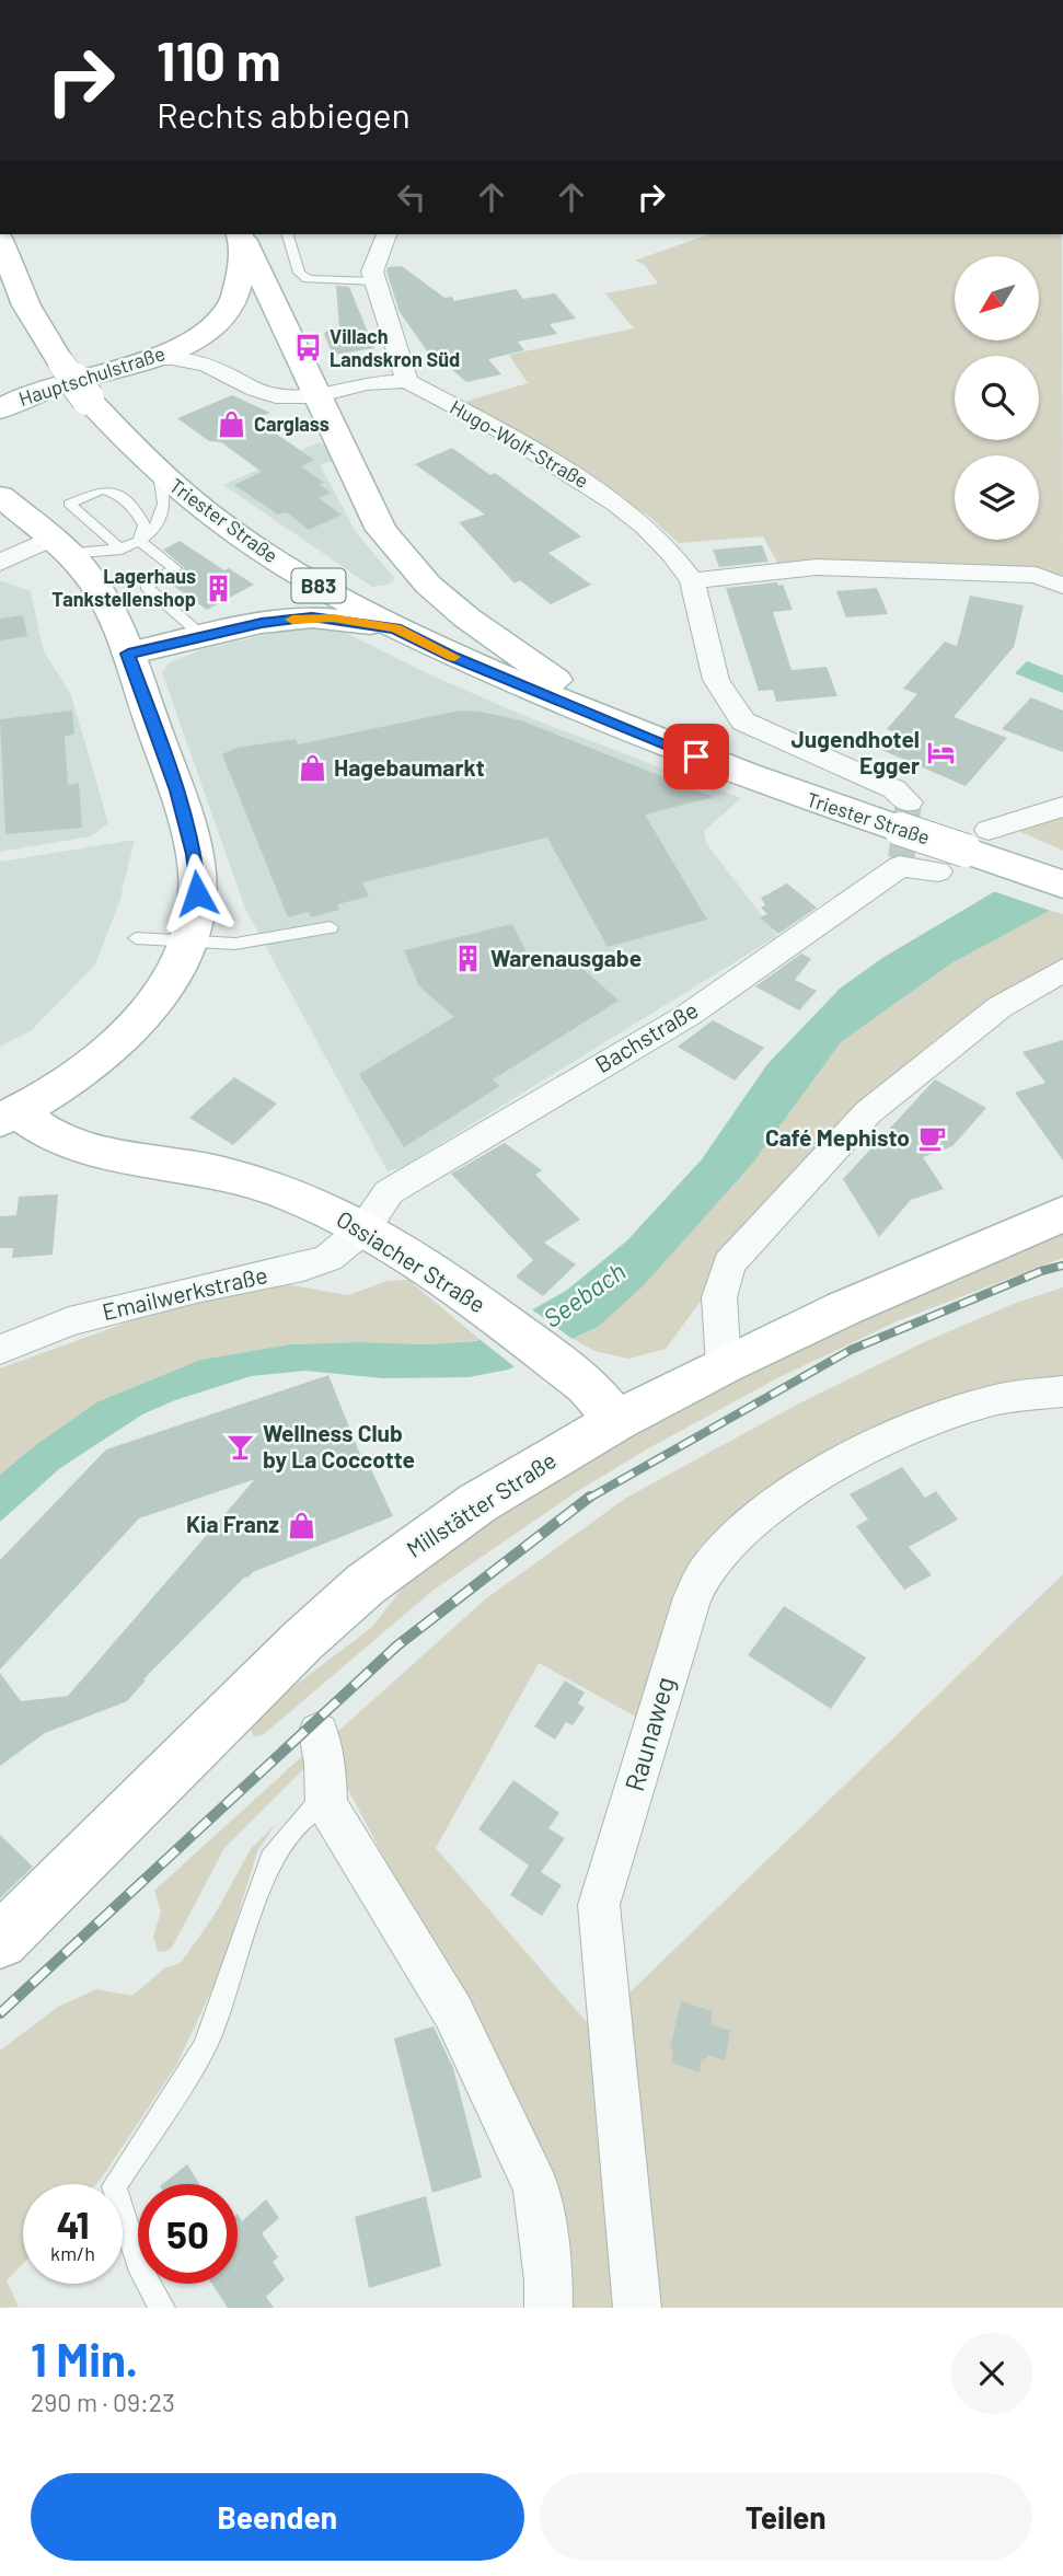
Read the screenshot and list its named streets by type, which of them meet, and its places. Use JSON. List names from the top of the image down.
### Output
{
  "streets": {
    "main road": [
      "Hauptschulstraße",
      "Triester Straße",
      "B83",
      "Ossiacher Straße",
      "Millstätter Straße"
    ],
    "street": [
      "Hugo-Wolf-Straße",
      "Bachstraße",
      "Emailwerkstraße",
      "Raunaweg"
    ]
  },
  "crossings": [
    ["Bachstraße", "Ossiacher Straße"],
    ["Bachstraße", "Emailwerkstraße"],
    ["Ossiacher Straße", "Emailwerkstraße"],
    ["Ossiacher Straße", "Millstätter Straße"]
  ],
  "water": ["Seebach"],
  "places": {
    "bus stop": ["Villach Landskron Süd"],
    "shop": ["Carglass", "Hagebaumarkt", "Kia Franz"],
    "building": ["Lagerhaus Tankstellenshop", "Warenausgabe"],
    "hotel": ["Jugendhotel Egger"],
    "cafe": ["Café Mephisto"],
    "bar": ["Wellness Club by La Coccotte"]
  },
  "north": "bottom left",
  "page": {
    "turn": ["110 m", "Rechts abbiegen"],
    "speed": "41 km/h",
    "limit": "50",
    "heading": ["1 Min.", "290 m · 09:23"],
    "buttons": ["Beenden", "Teilen"]
  }
}
